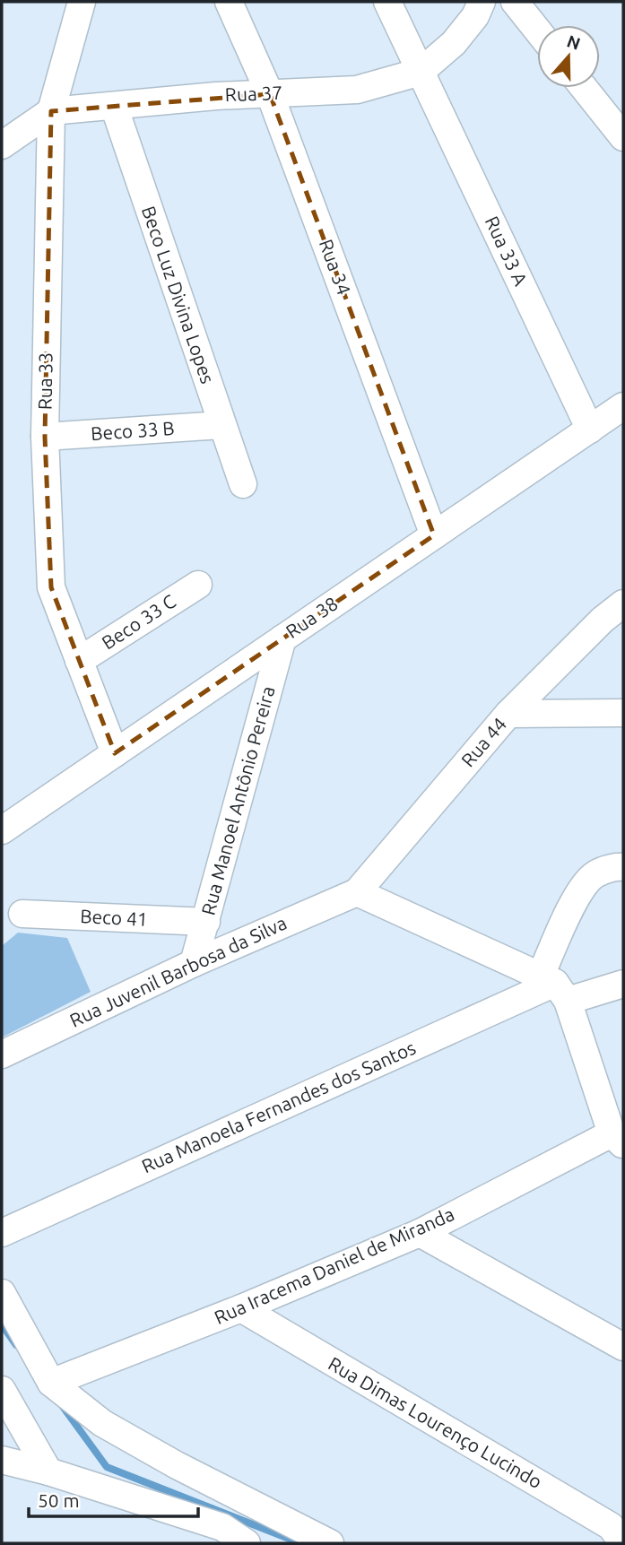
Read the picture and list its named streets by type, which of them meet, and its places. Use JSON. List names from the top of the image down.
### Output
{
  "streets": {
    "street": [
      "Rua 37",
      "Rua 33 A",
      "Rua 34",
      "Beco Luz Divina Lopes",
      "Rua 33",
      "Beco 33 B",
      "Rua 38",
      "Beco 33 C",
      "Rua 44",
      "Rua Manoel Antônio Pereira",
      "Beco 41",
      "Rua Juvenil Barbosa da Silva",
      "Rua Manoela Fernandes dos Santos",
      "Rua Iracema Daniel de Miranda",
      "Rua Dimas Lourenço Lucindo"
    ]
  },
  "crossings": [
    ["Rua 37", "Rua 33 A"],
    ["Rua 37", "Rua 34"],
    ["Rua 37", "Beco Luz Divina Lopes"],
    ["Rua 37", "Rua 33"],
    ["Rua 33 A", "Rua 38"],
    ["Rua 34", "Rua 38"],
    ["Beco Luz Divina Lopes", "Beco 33 B"],
    ["Rua 33", "Beco 33 B"],
    ["Rua 33", "Rua 38"],
    ["Rua 33", "Beco 33 C"],
    ["Rua 38", "Rua Manoel Antônio Pereira"],
    ["Rua 44", "Rua Juvenil Barbosa da Silva"],
    ["Rua Manoel Antônio Pereira", "Beco 41"],
    ["Rua Manoel Antônio Pereira", "Rua Juvenil Barbosa da Silva"],
    ["Rua Iracema Daniel de Miranda", "Rua Dimas Lourenço Lucindo"]
  ],
  "scale_bar": "50 m",
  "north": "top"
}
